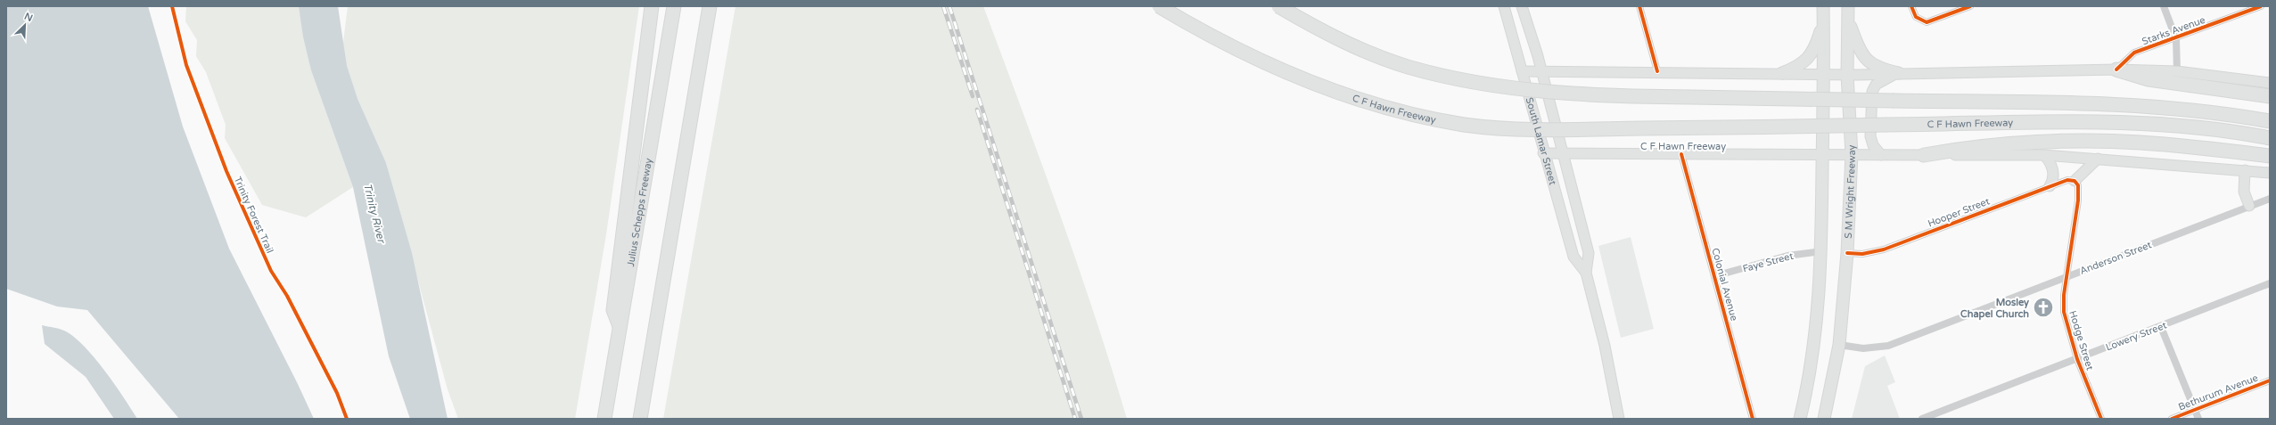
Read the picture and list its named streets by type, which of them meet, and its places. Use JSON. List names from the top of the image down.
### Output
{
  "streets": {
    "highway": ["C F Hawn Freeway", "Julius Schepps Freeway"],
    "main road": ["South Lamar Street", "S M Wright Freeway"],
    "street": [
      "Starks Avenue",
      "Hooper Street",
      "Anderson Street",
      "Faye Street",
      "Colonial Avenue",
      "Lowery Street",
      "Hodge Street",
      "Bethurum Avenue"
    ],
    "cycle path": ["Trinity Forest Trail"]
  },
  "crossings": [
    ["C F Hawn Freeway", "South Lamar Street"],
    ["C F Hawn Freeway", "S M Wright Freeway"],
    ["C F Hawn Freeway", "Colonial Avenue"],
    ["S M Wright Freeway", "Hooper Street"],
    ["S M Wright Freeway", "Anderson Street"],
    ["Hooper Street", "Hodge Street"],
    ["Anderson Street", "Hodge Street"],
    ["Faye Street", "Colonial Avenue"],
    ["Lowery Street", "Hodge Street"]
  ],
  "water": ["Trinity River"],
  "places": {
    "church": ["Mosley Chapel Church"]
  },
  "north": "top right"
}
